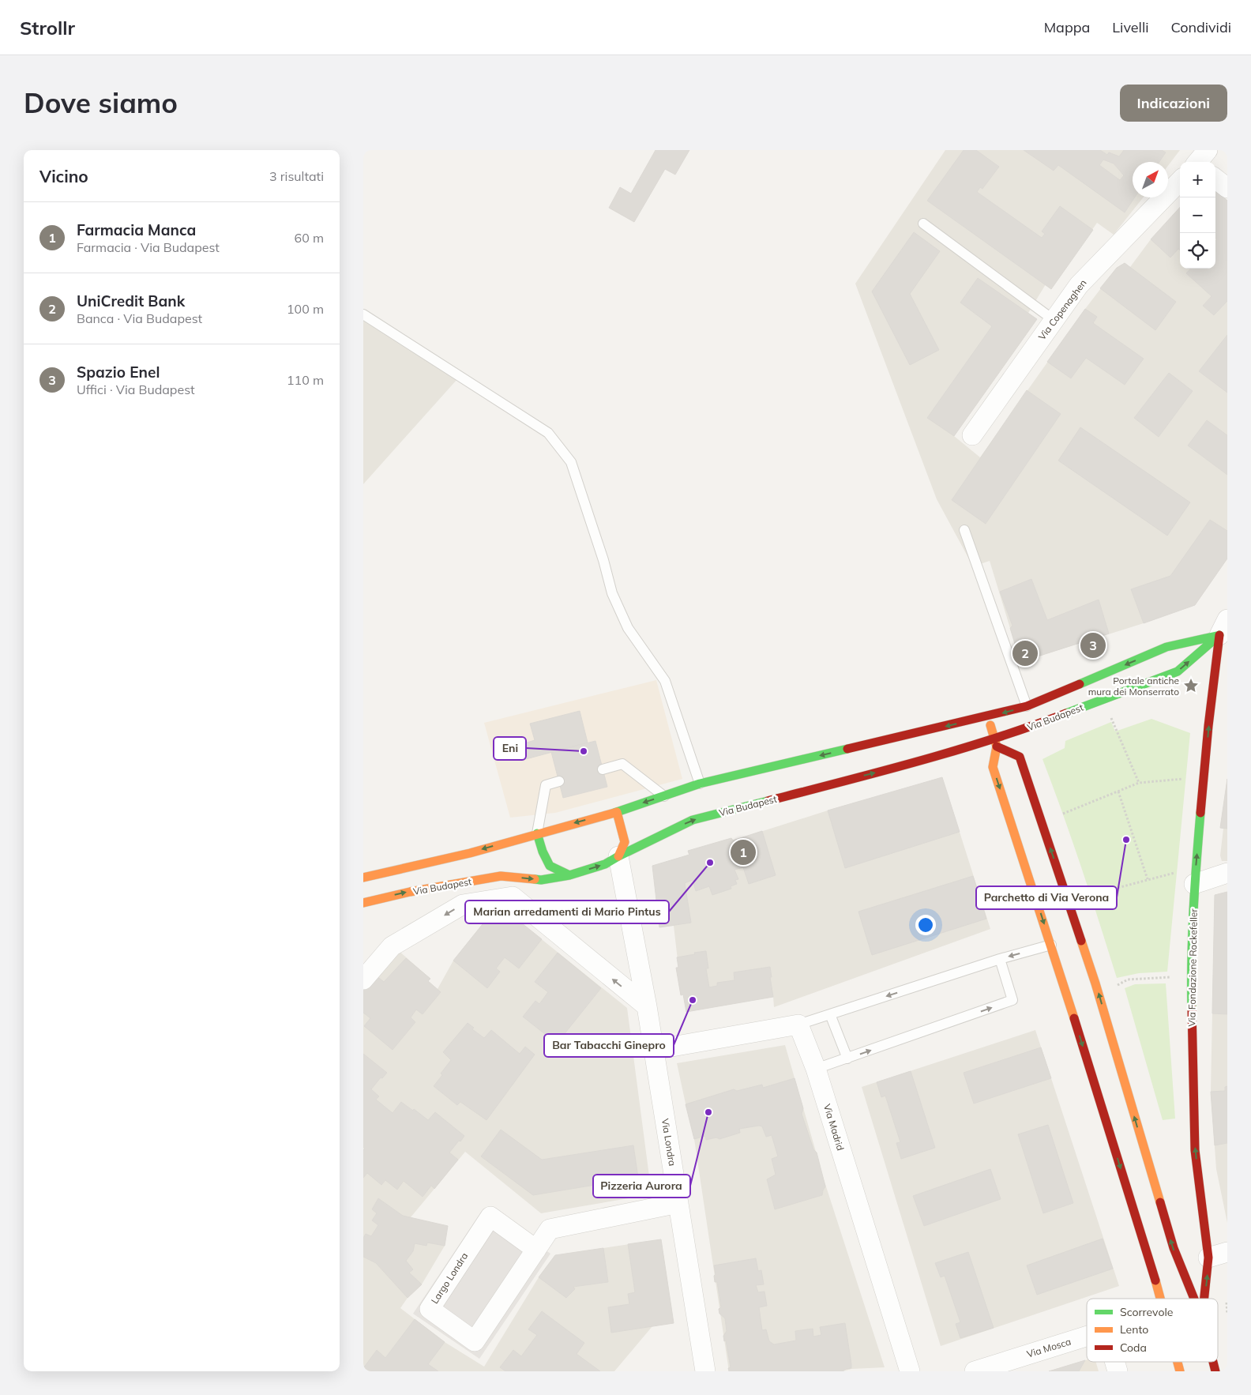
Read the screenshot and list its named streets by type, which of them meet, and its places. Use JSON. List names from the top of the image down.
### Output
{
  "streets": {
    "main road": ["Via Budapest", "Via Fondazione Rockefeller"],
    "street": [
      "Via Copenaghen",
      "Via Madrid",
      "Via Londra",
      "Largo Londra",
      "Via Mosca"
    ]
  },
  "crossings": [
    ["Via Budapest", "Via Fondazione Rockefeller"],
    ["Via Budapest", "Via Londra"],
    ["Via Londra", "Largo Londra"]
  ],
  "places": {
    "place": ["Portale antiche mura dei Monserrato"],
    "other": [
      "Eni",
      "Parchetto di Via Verona",
      "Marian arredamenti di Mario Pintus",
      "Bar Tabacchi Ginepro",
      "Pizzeria Aurora"
    ]
  },
  "legend": ["Scorrevole", "Lento", "Coda"],
  "north": "top right",
  "page": {
    "header": "Strollr",
    "nav": ["Mappa", "Livelli", "Condividi"],
    "buttons": "Indicazioni",
    "title": "Dove siamo",
    "heading": ["Vicino", "3 risultati"],
    "map_buttons": ["+", "−"],
    "list": [
      {
        "mark": "1",
        "name": "Farmacia Manca",
        "note": "Farmacia · Via Budapest",
        "value": "60 m"
      },
      {
        "mark": "2",
        "name": "UniCredit Bank",
        "note": "Banca · Via Budapest",
        "value": "100 m"
      },
      {
        "mark": "3",
        "name": "Spazio Enel",
        "note": "Uffici · Via Budapest",
        "value": "110 m"
      }
    ],
    "pins": ["3", "2", "1"]
  }
}
